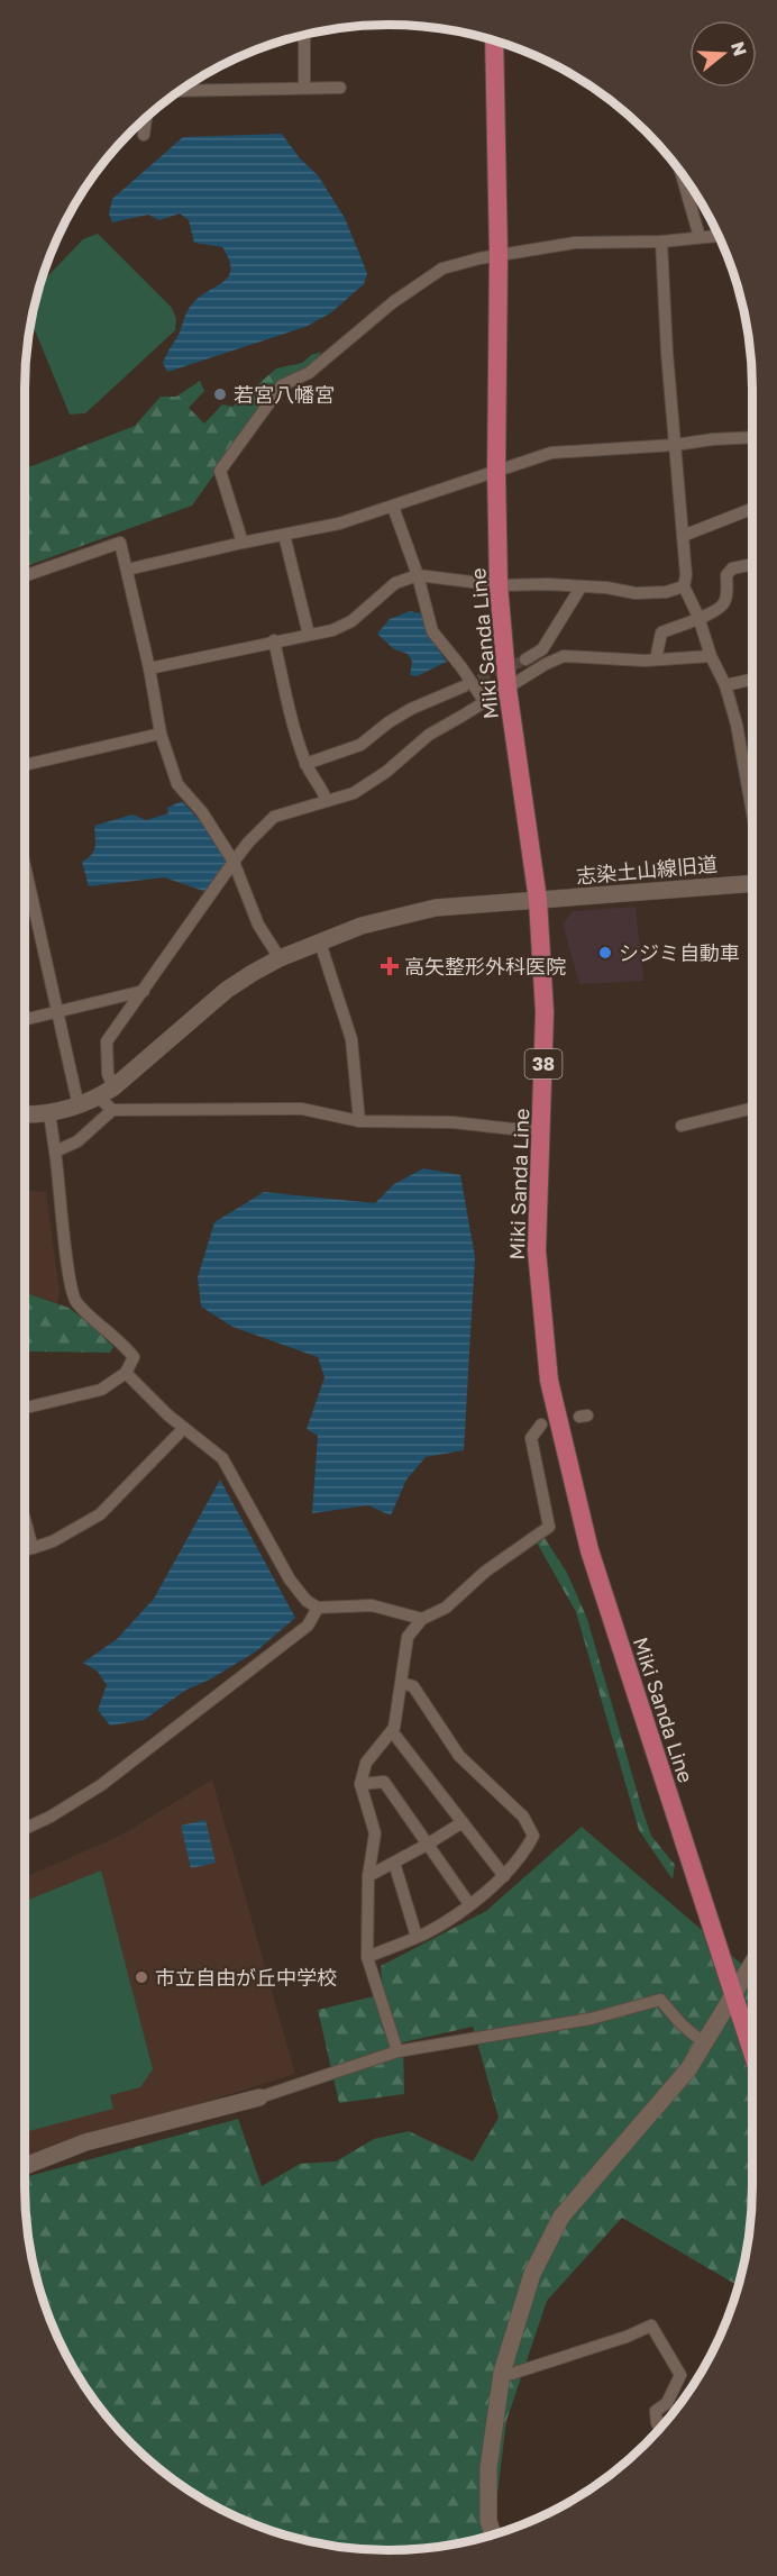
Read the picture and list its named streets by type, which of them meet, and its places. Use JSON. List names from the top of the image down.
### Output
{
  "streets": {
    "main road": ["Miki Sanda Line", "38"],
    "street": ["志染土山線旧道"]
  },
  "crossings": [
    ["Miki Sanda Line", "志染土山線旧道"]
  ],
  "places": {
    "other": ["若宮八幡宮", "シジミ自動車", "市立自由が丘中学校"],
    "health": ["高矢整形外科医院"]
  },
  "north": "right"
}
